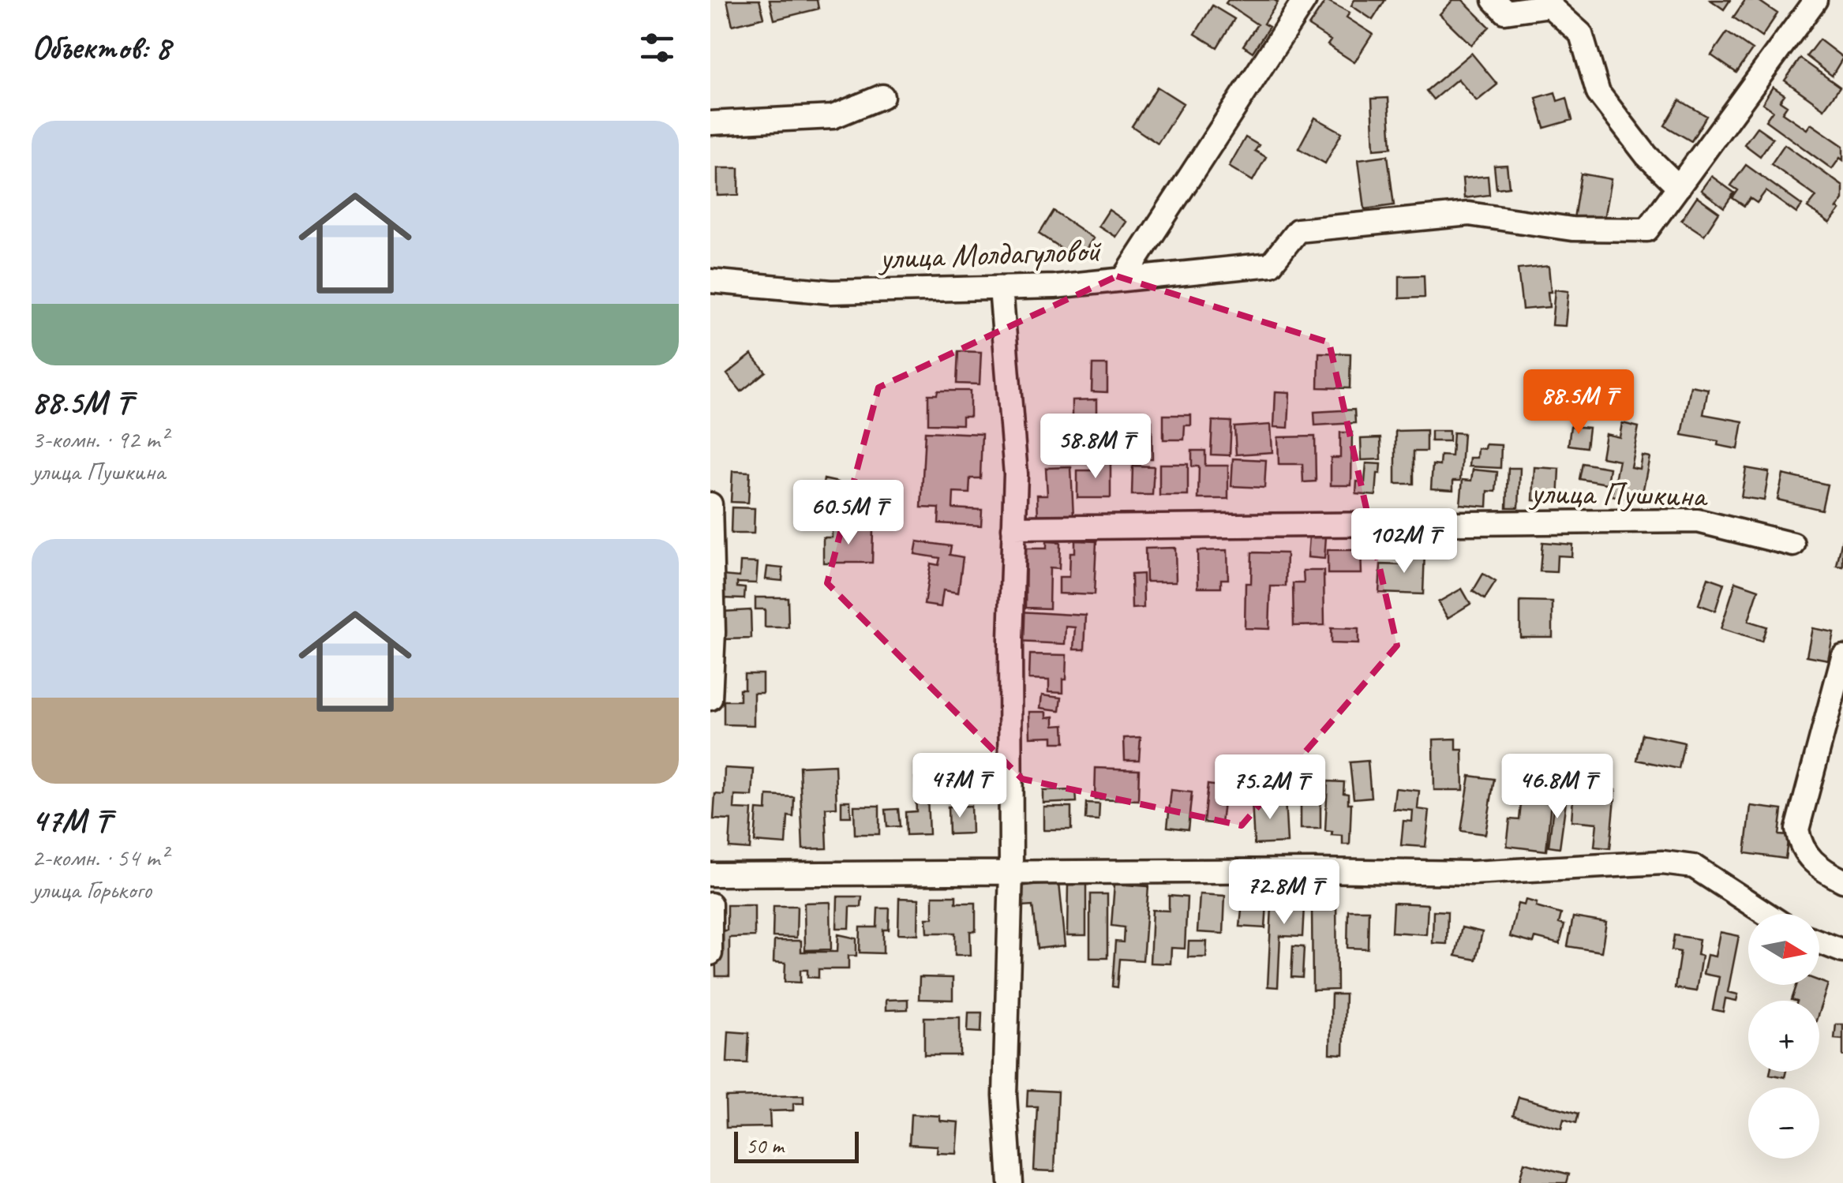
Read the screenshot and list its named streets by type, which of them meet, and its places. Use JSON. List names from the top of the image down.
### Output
{
  "streets": {
    "street": ["улица Молдагуловой", "улица Пушкина"]
  },
  "scale_bar": "50 m",
  "north": "right",
  "page": {
    "heading": "Объектов: 8",
    "list": [
      {
        "name": "88.5M ₸",
        "note": "3-комн. · 92 m² · улица Пушкина"
      },
      {
        "name": "47M ₸",
        "note": "2-комн. · 54 m² · улица Горького"
      }
    ],
    "price": [
      "88.5M ₸",
      "58.8M ₸",
      "60.5M ₸",
      "102M ₸",
      "47M ₸",
      "46.8M ₸",
      "75.2M ₸",
      "72.8M ₸"
    ],
    "map_buttons": ["+", "−"],
    "scale": "50 m"
  }
}
